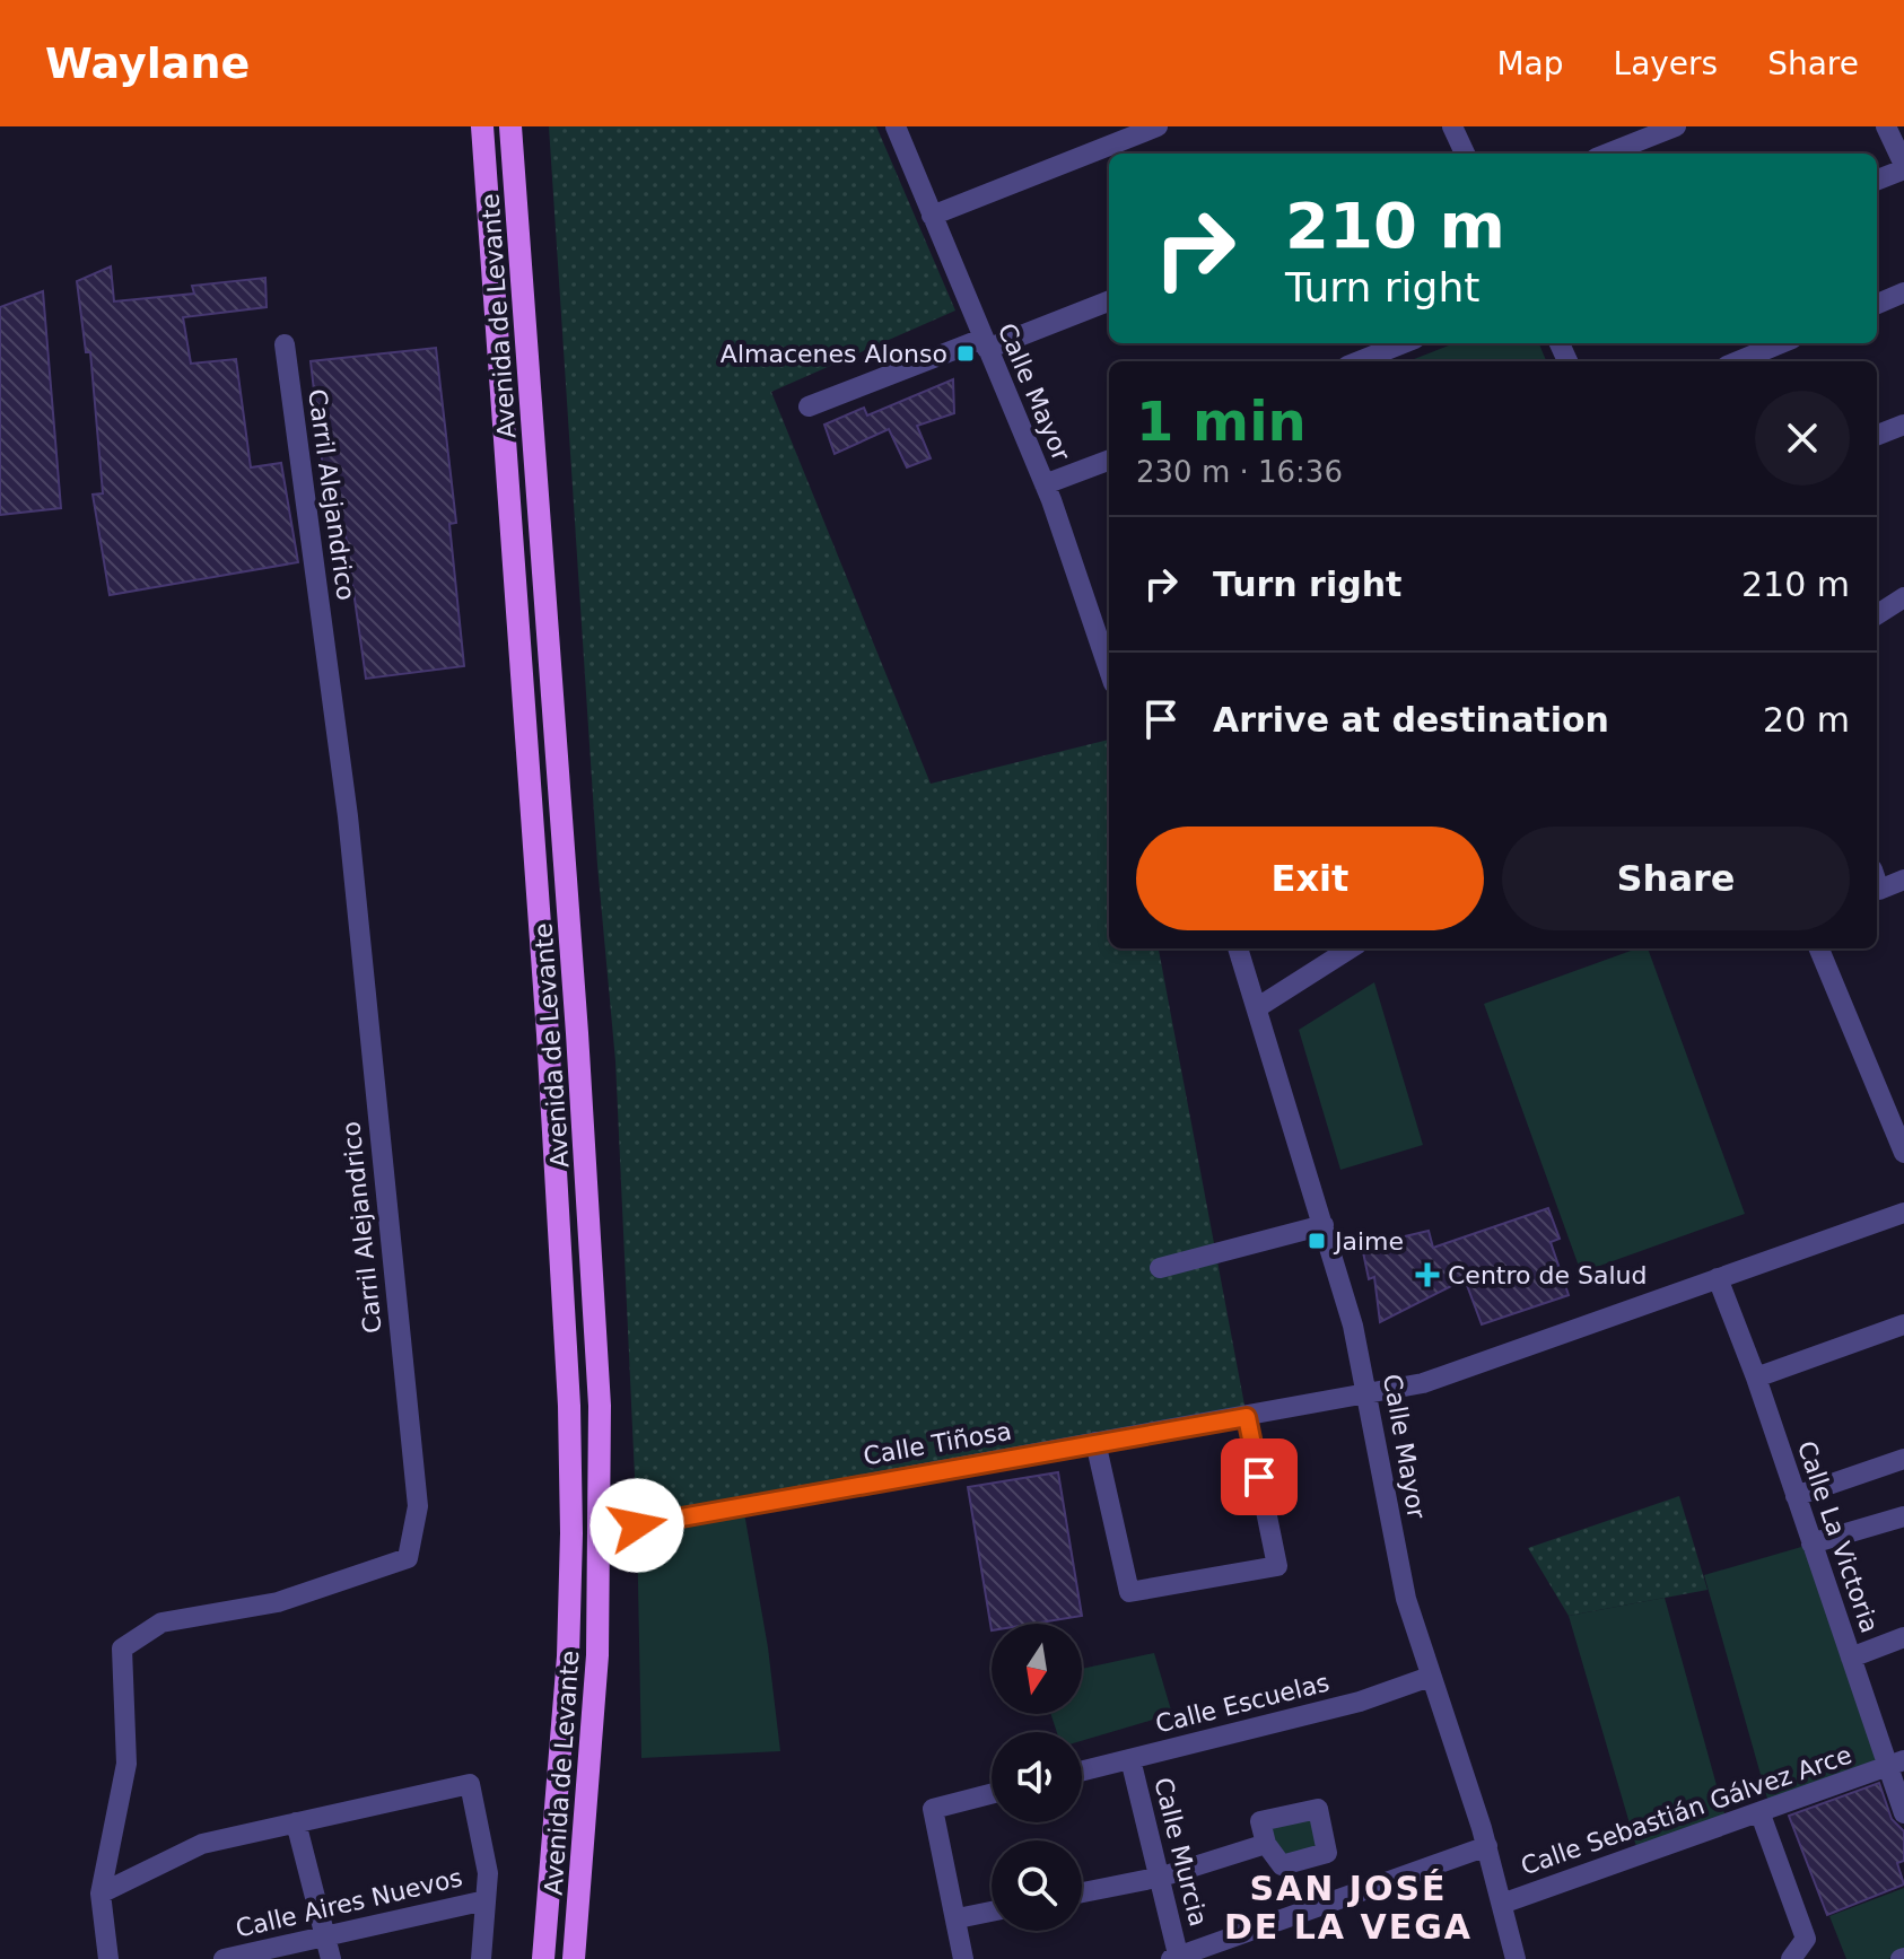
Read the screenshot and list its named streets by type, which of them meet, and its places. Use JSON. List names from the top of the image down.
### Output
{
  "streets": {
    "main road": ["Avenida de Levante"],
    "street": [
      "Calle Mayor",
      "Carril Alejandrico",
      "Calle Tiñosa",
      "Calle La Victoria",
      "Calle Escuelas",
      "Calle Sebastián Gálvez Arce",
      "Calle Murcia",
      "Calle Aires Nuevos"
    ]
  },
  "crossings": [
    ["Calle Mayor", "Calle Tiñosa"],
    ["Calle Mayor", "Calle Escuelas"],
    ["Calle Mayor", "Calle Sebastián Gálvez Arce"],
    ["Calle Tiñosa", "Calle La Victoria"],
    ["Calle La Victoria", "Calle Sebastián Gálvez Arce"],
    ["Calle Escuelas", "Calle Murcia"]
  ],
  "districts": ["SAN JOSÉ DE LA VEGA"],
  "places": {
    "transit": ["Almacenes Alonso", "Jaime"],
    "health": ["Centro de Salud"]
  },
  "north": "bottom",
  "page": {
    "header": "Waylane",
    "nav": ["Map", "Layers", "Share"],
    "turn": ["210 m", "Turn right"],
    "heading": ["1 min", "230 m · 16:36"],
    "list": [
      {
        "name": "Turn right",
        "value": "210 m"
      },
      {
        "name": "Arrive at destination",
        "value": "20 m"
      }
    ],
    "buttons": ["Exit", "Share"]
  }
}
